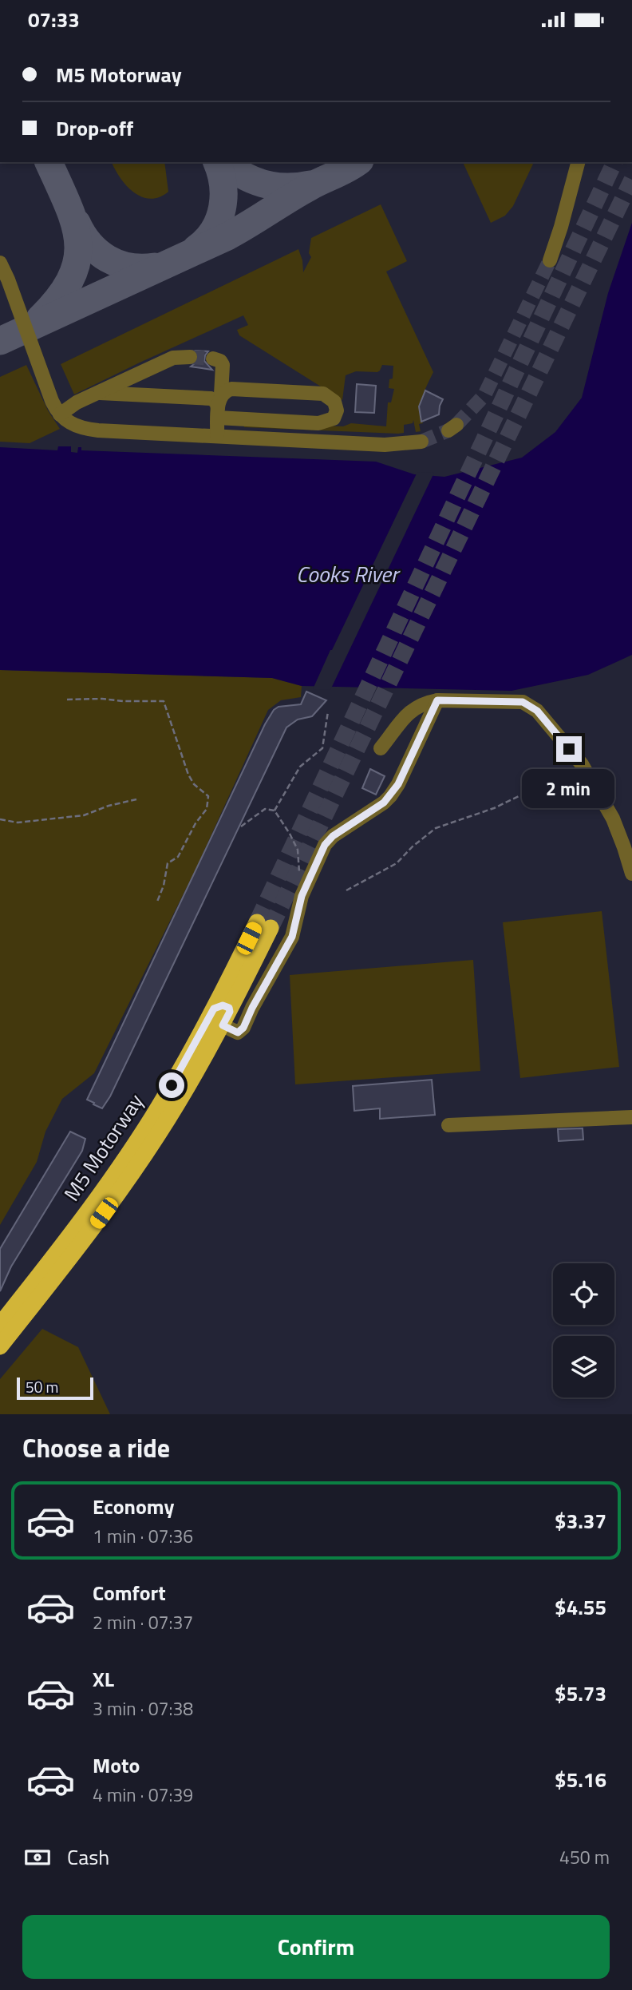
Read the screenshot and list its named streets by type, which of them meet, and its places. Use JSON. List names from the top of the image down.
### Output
{
  "streets": {
    "highway": ["M5 Motorway"]
  },
  "water": ["Cooks River"],
  "scale_bar": "50 m",
  "page": {
    "status": "07:33",
    "banner": ["M5 Motorway", "Drop-off"],
    "bubble": "2 min",
    "scale": "50 m",
    "heading": "Choose a ride",
    "list": [
      {
        "name": "Economy",
        "note": "1 min · 07:36",
        "value": "$3.37"
      },
      {
        "name": "Comfort",
        "note": "2 min · 07:37",
        "value": "$4.55"
      },
      {
        "name": "XL",
        "note": "3 min · 07:38",
        "value": "$5.73"
      },
      {
        "name": "Moto",
        "note": "4 min · 07:39",
        "value": "$5.16"
      }
    ],
    "pay": ["Cash", "450 m"],
    "buttons": "Confirm"
  }
}
